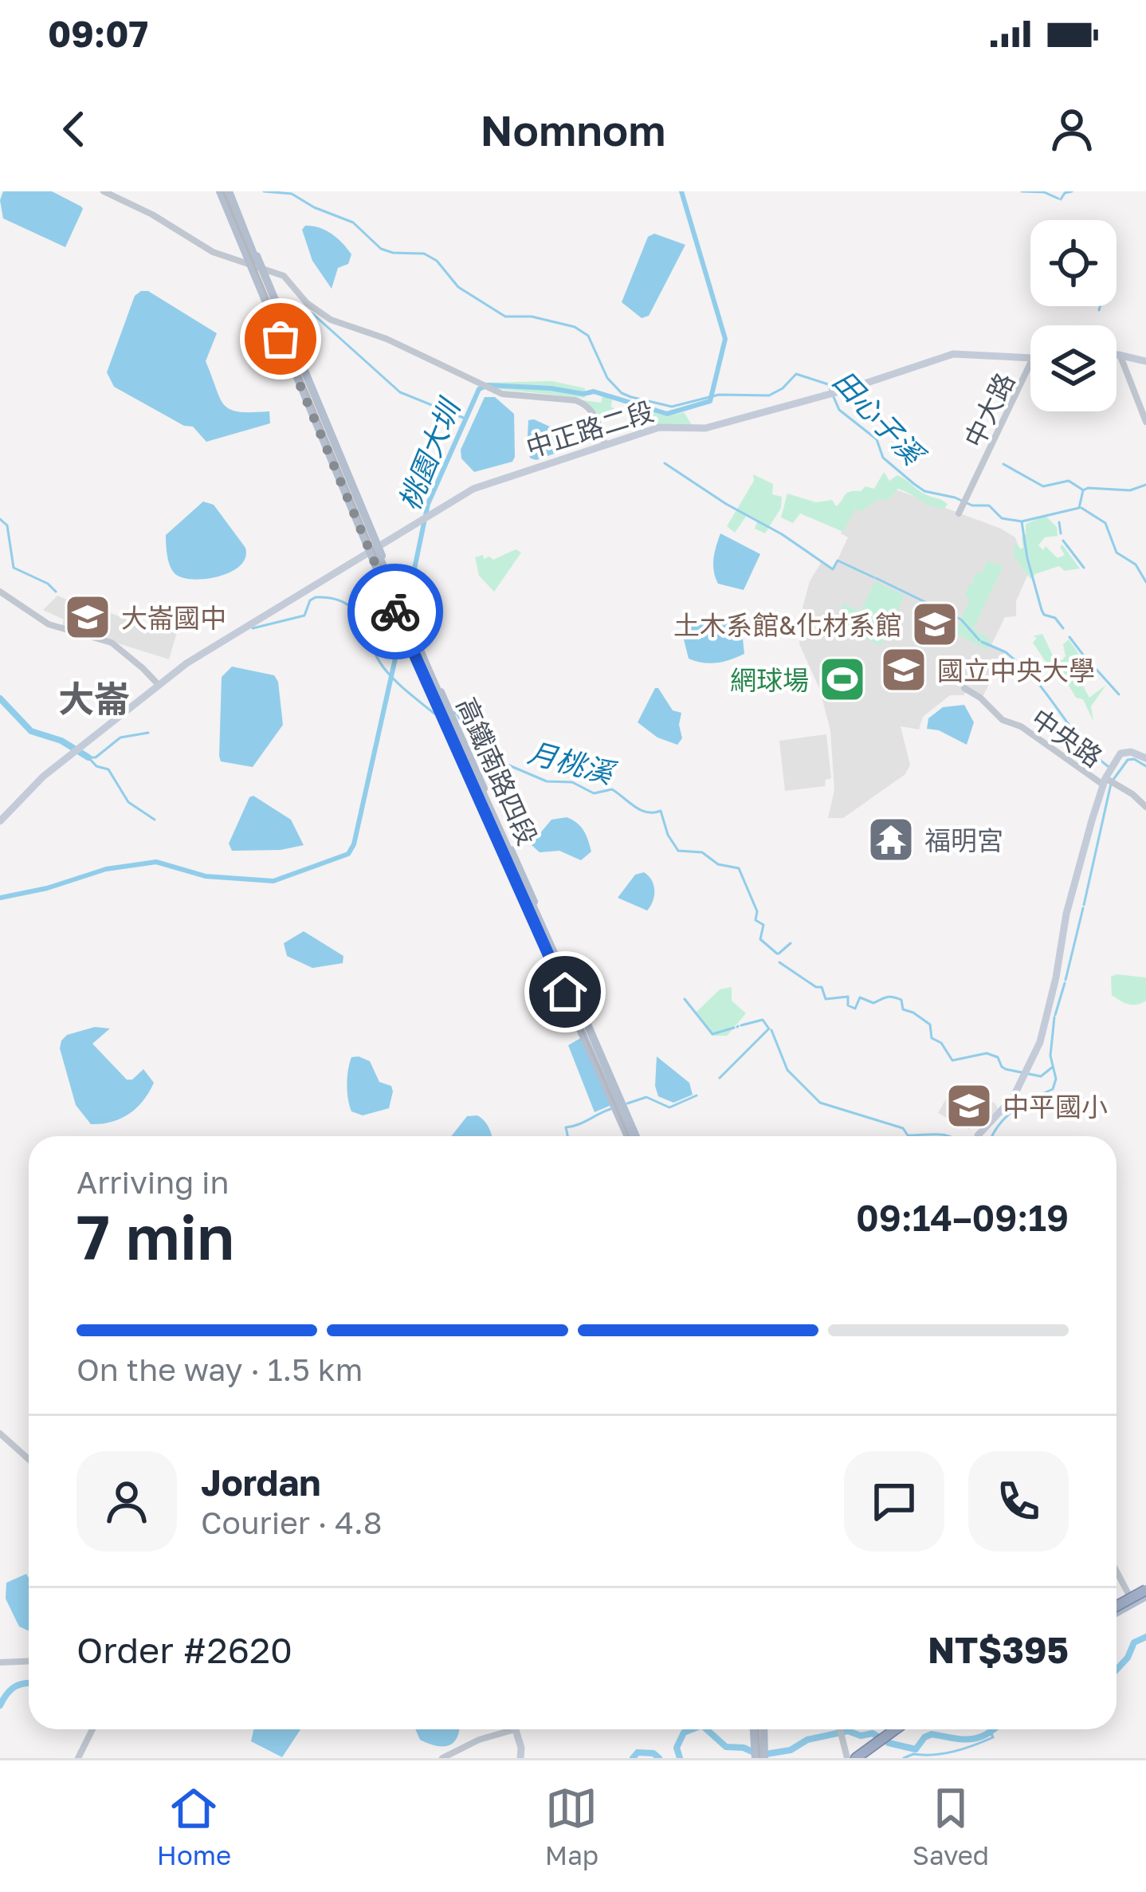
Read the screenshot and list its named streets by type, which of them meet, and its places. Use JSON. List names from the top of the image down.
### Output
{
  "streets": {
    "main road": ["中正路二段", "高鐵南路四段"],
    "street": ["中大路", "中央路"]
  },
  "crossings": [
    ["中正路二段", "高鐵南路四段"]
  ],
  "districts": ["大崙"],
  "water": ["田心子溪", "桃園大圳", "月桃溪"],
  "places": {
    "school or university": [
      "大崙國中",
      "土木系館&化材系館",
      "國立中央大學",
      "中平國小"
    ],
    "sports": ["網球場"],
    "temple": ["福明宮"]
  },
  "page": {
    "status": "09:07",
    "header": "Nomnom",
    "heading": ["7 min", "Arriving in", "09:14–09:19"],
    "panel": [
      "Jordan",
      "Courier · 4.8",
      "Order #2620",
      "NT$395"
    ],
    "bar": "On the way · 1.5 km",
    "tabs": ["Home", "Map", "Saved"]
  }
}
